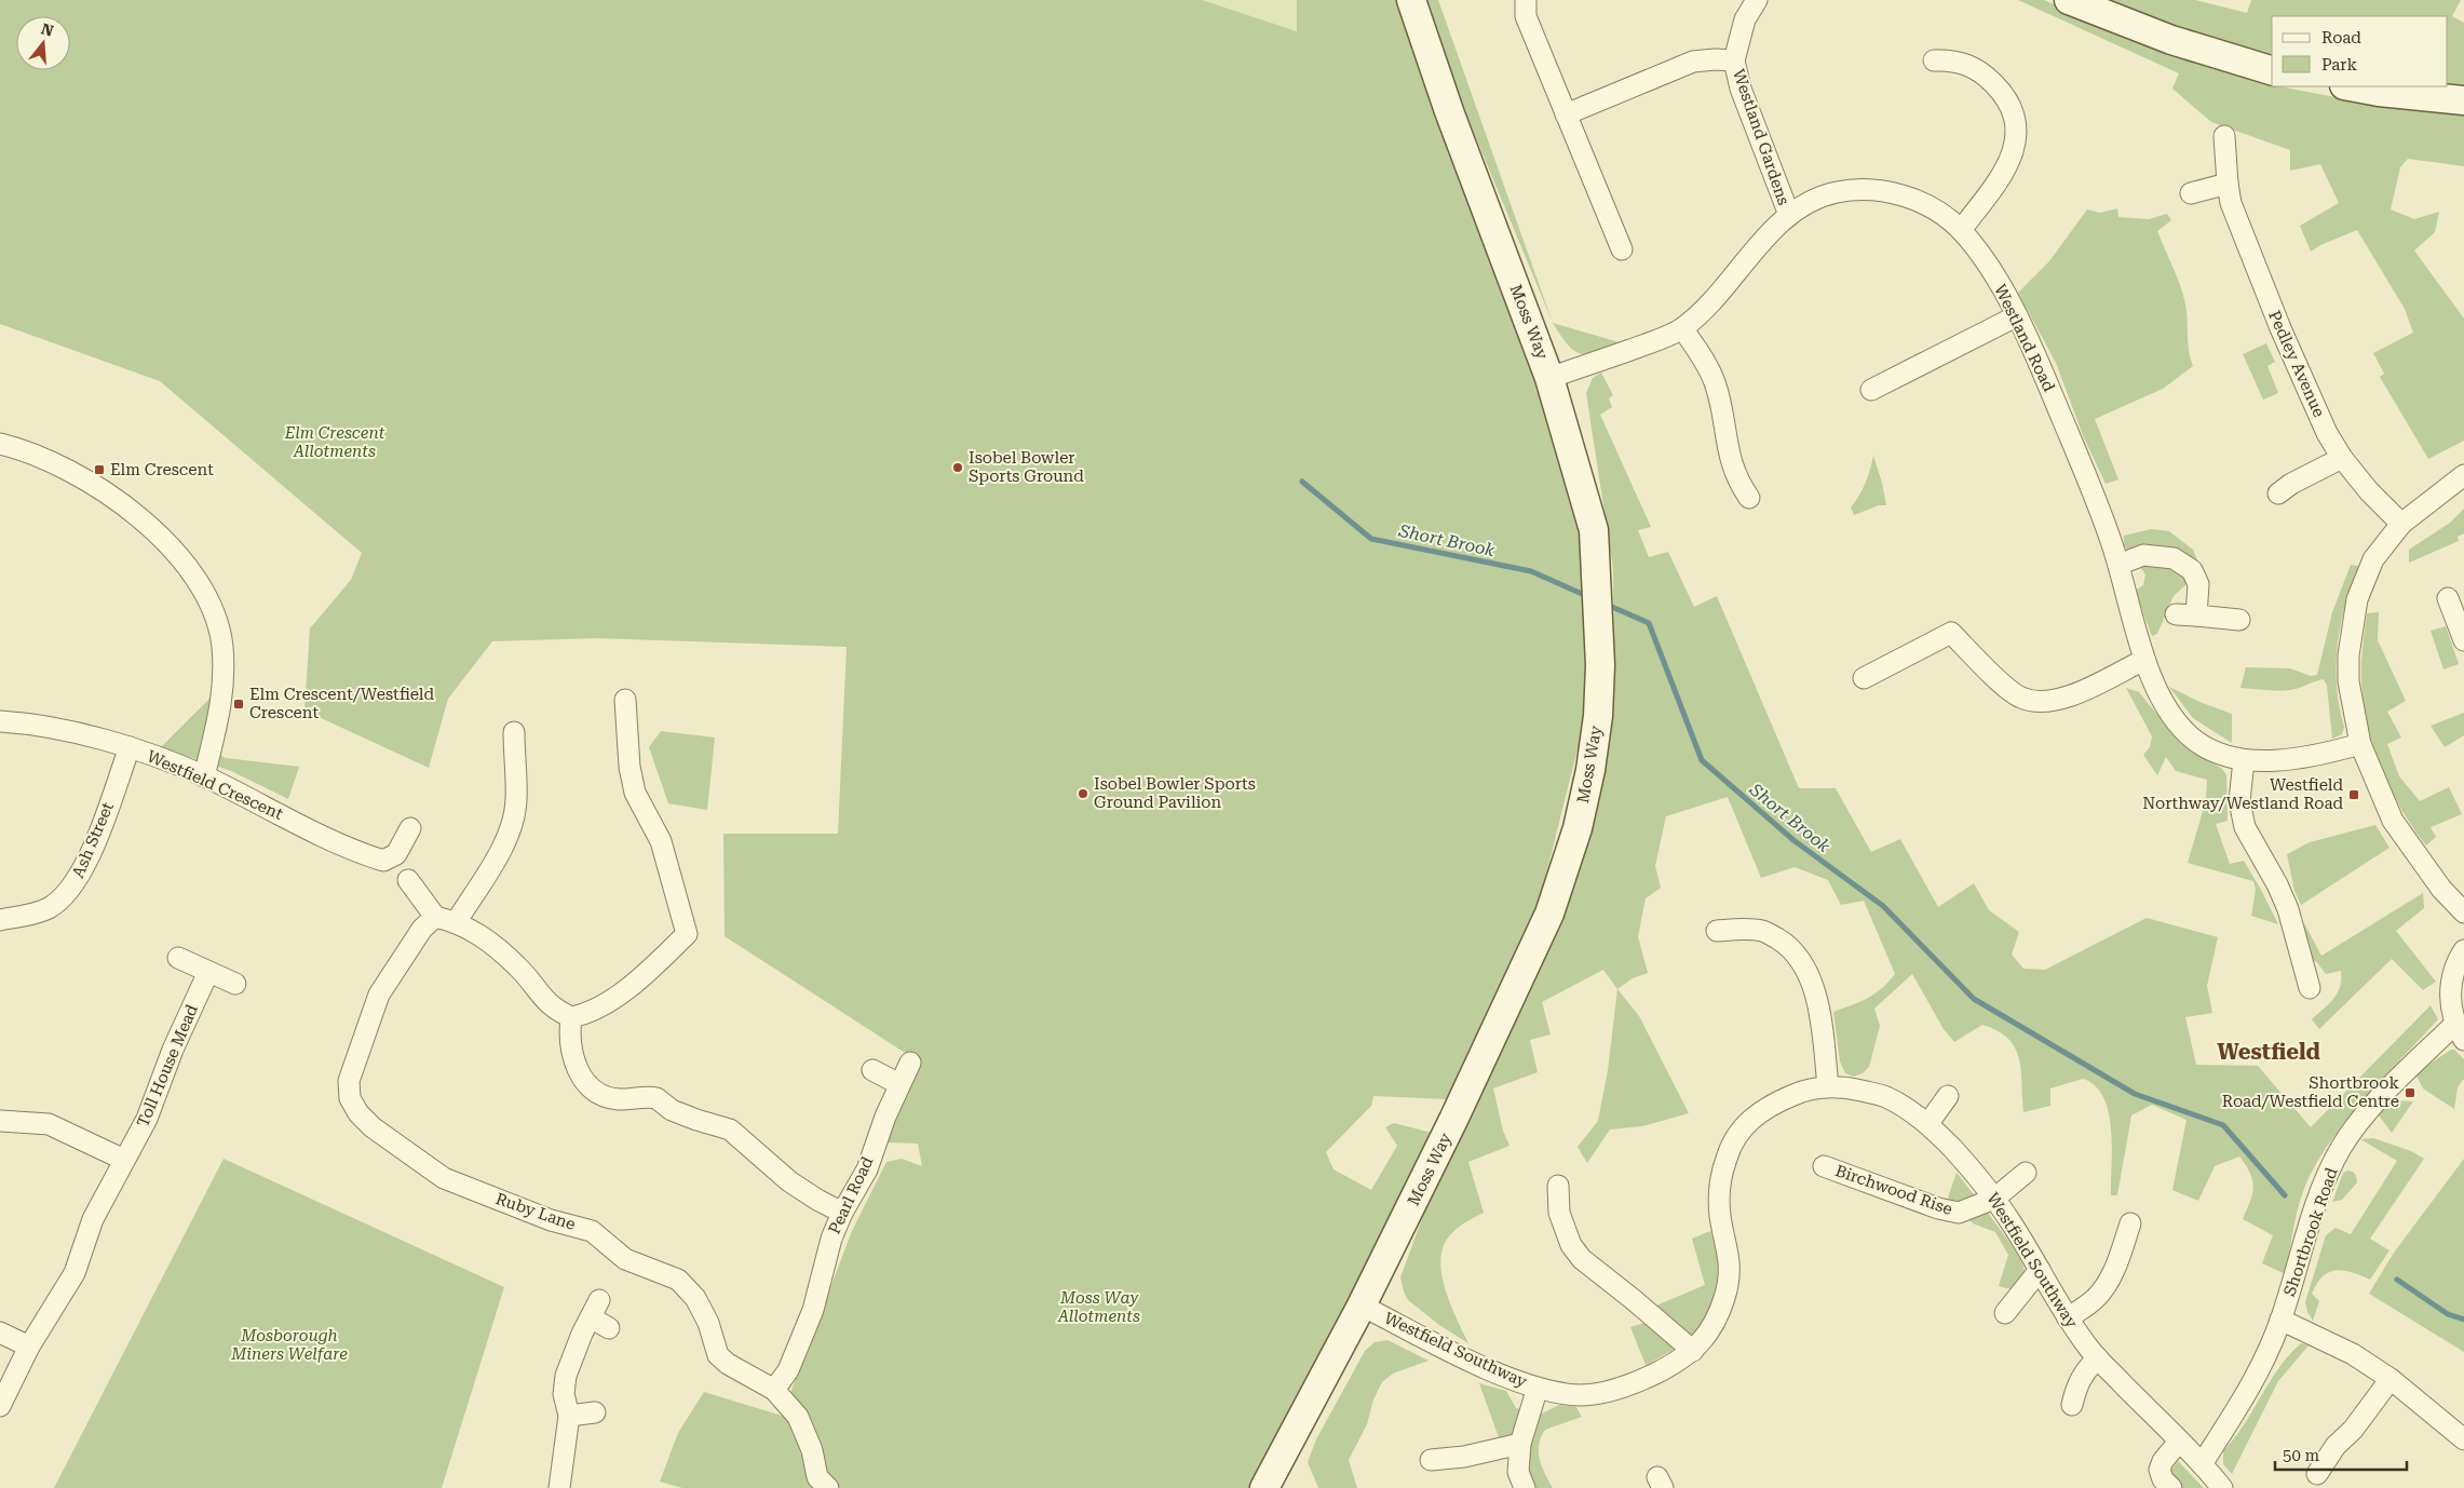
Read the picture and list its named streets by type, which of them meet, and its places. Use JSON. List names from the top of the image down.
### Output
{
  "streets": {
    "street": [
      "Westland Gardens",
      "Moss Way",
      "Westland Road",
      "Pedley Avenue",
      "Westfield Crescent",
      "Ash Street",
      "Toll House Mead",
      "Birchwood Rise",
      "Pearl Road",
      "Ruby Lane",
      "Shortbrook Road",
      "Westfield Southway"
    ]
  },
  "crossings": [
    ["Westland Gardens", "Westland Road"],
    ["Moss Way", "Westland Road"],
    ["Moss Way", "Westfield Southway"],
    ["Westfield Crescent", "Ash Street"],
    ["Birchwood Rise", "Westfield Southway"],
    ["Pearl Road", "Ruby Lane"],
    ["Shortbrook Road", "Westfield Southway"]
  ],
  "districts": ["Westfield"],
  "water": ["Short Brook"],
  "parks": ["Elm Crescent Allotments", "Moss Way Allotments", "Mosborough Miners Welfare"],
  "places": {
    "other": ["Isobel Bowler Sports Ground", "Isobel Bowler Sports Ground Pavilion"],
    "transit": [
      "Elm Crescent",
      "Elm Crescent/Westfield Crescent",
      "Westfield Northway/Westland Road",
      "Shortbrook Road/Westfield Centre"
    ]
  },
  "legend": ["Road", "Park"],
  "scale_bar": "50 m",
  "north": "top"
}
